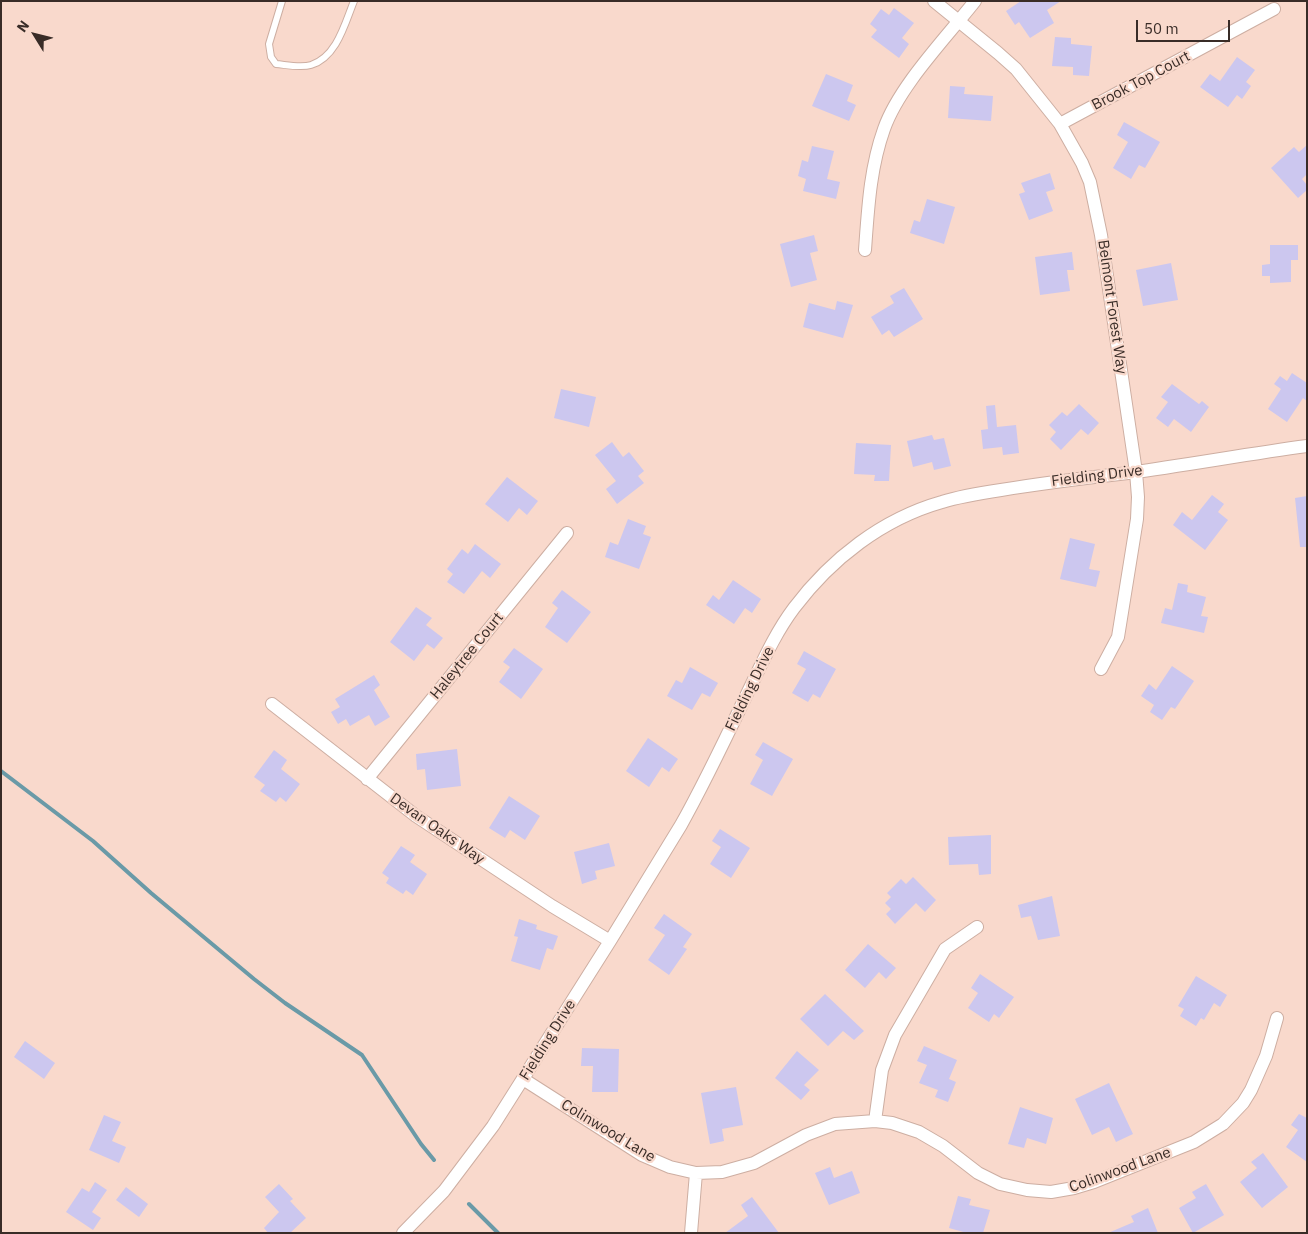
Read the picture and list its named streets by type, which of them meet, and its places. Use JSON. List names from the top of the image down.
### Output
{
  "streets": {
    "street": [
      "Brook Top Court",
      "Belmont Forest Way",
      "Fielding Drive",
      "Haleytree Court",
      "Devan Oaks Way",
      "Colinwood Lane"
    ]
  },
  "crossings": [
    ["Brook Top Court", "Belmont Forest Way"],
    ["Belmont Forest Way", "Fielding Drive"],
    ["Fielding Drive", "Devan Oaks Way"],
    ["Fielding Drive", "Colinwood Lane"],
    ["Haleytree Court", "Devan Oaks Way"]
  ],
  "scale_bar": "50 m",
  "north": "top left"
}
